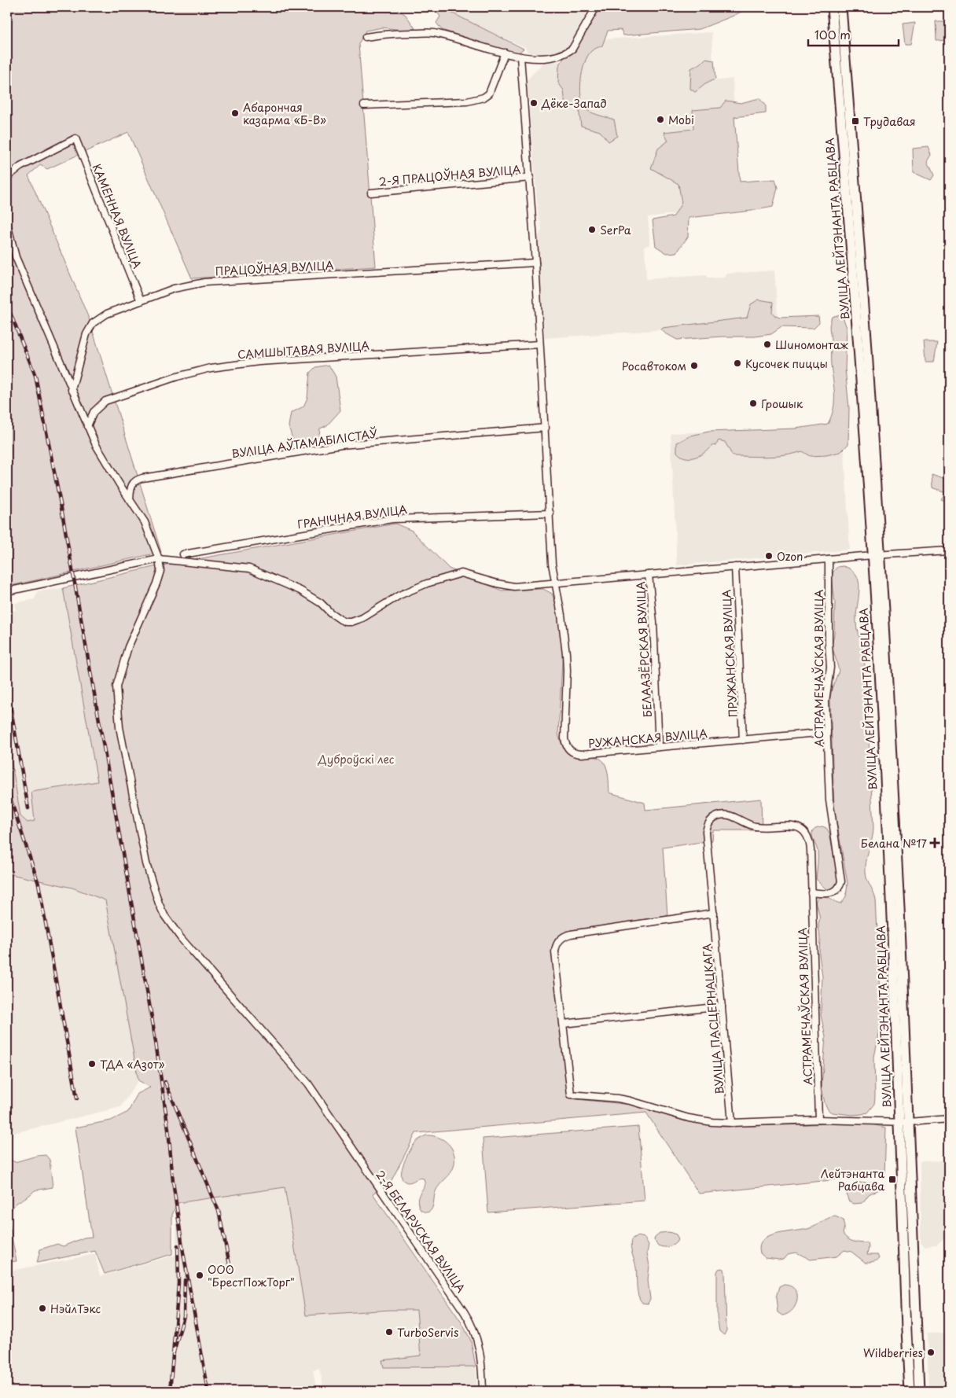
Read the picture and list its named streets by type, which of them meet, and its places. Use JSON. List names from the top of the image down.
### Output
{
  "streets": {
    "highway": ["ВУЛІЦА ЛЕЙТЭНАНТА РАБЦАВА"],
    "street": [
      "2-Я ПРАЦОЎНАЯ ВУЛІЦА",
      "КАМЕННАЯ ВУЛІЦА",
      "ПРАЦОЎНАЯ ВУЛІЦА",
      "САМШЫТАВАЯ ВУЛІЦА",
      "ВУЛІЦА АЎТАМАБІЛІСТАЎ",
      "ГРАНІЧНАЯ ВУЛІЦА",
      "БЕЛААЗЁРСКАЯ ВУЛІЦА",
      "ПРУЖАНСКАЯ ВУЛІЦА",
      "АСТРАМЕЧАЎСКАЯ ВУЛІЦА",
      "РУЖАНСКАЯ ВУЛІЦА",
      "ВУЛІЦА ПАСЦЕРНАЦКАГА",
      "2-Я БЕЛАРУСКАЯ ВУЛІЦА"
    ]
  },
  "crossings": [
    ["КАМЕННАЯ ВУЛІЦА", "ПРАЦОЎНАЯ ВУЛІЦА"],
    ["БЕЛААЗЁРСКАЯ ВУЛІЦА", "РУЖАНСКАЯ ВУЛІЦА"],
    ["ПРУЖАНСКАЯ ВУЛІЦА", "РУЖАНСКАЯ ВУЛІЦА"],
    ["АСТРАМЕЧАЎСКАЯ ВУЛІЦА", "РУЖАНСКАЯ ВУЛІЦА"],
    ["АСТРАМЕЧАЎСКАЯ ВУЛІЦА", "ВУЛІЦА ПАСЦЕРНАЦКАГА"]
  ],
  "parks": ["Дуброўскі лес"],
  "places": {
    "other": [
      "Дёке-Запад",
      "Абарончая казарма «Б-В»",
      "Mobi",
      "SerPa",
      "Шиномонтаж",
      "Кусочек пиццы",
      "Росавтоком",
      "Грошык",
      "Ozon",
      "ТДА «Азот»",
      "ООО \"БрестПожТорг\"",
      "НэйлТэкс",
      "TurboServis",
      "Wildberries"
    ],
    "transit": ["Трудавая", "Лейтэнанта Рабцава"],
    "health": ["Белана №17"]
  },
  "scale_bar": "100 m"
}
